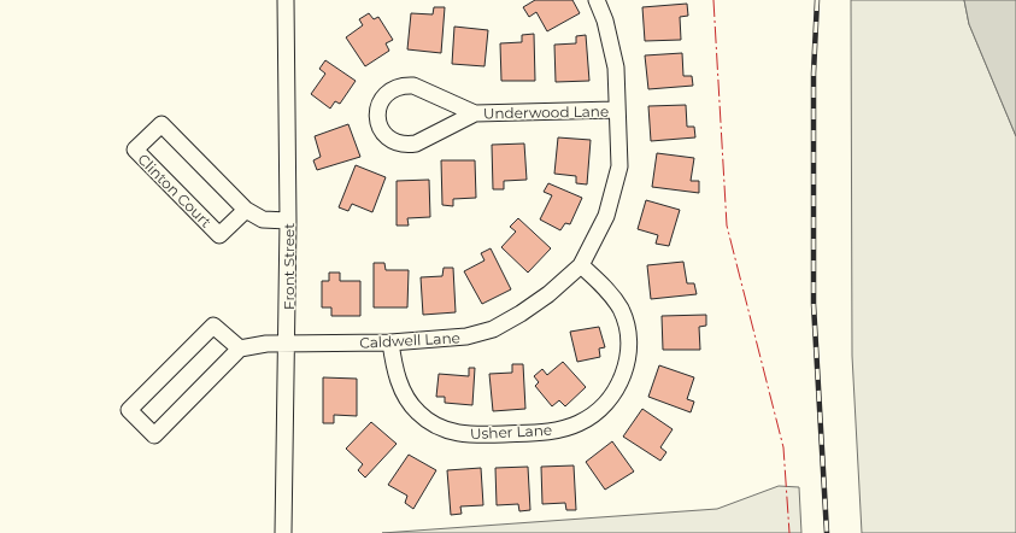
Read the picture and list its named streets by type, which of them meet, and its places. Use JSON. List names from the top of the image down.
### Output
{
  "streets": {
    "street": [
      "Underwood Lane",
      "Clinton Court",
      "Front Street",
      "Caldwell Lane",
      "Usher Lane"
    ]
  },
  "crossings": [
    ["Underwood Lane", "Caldwell Lane"],
    ["Clinton Court", "Front Street"],
    ["Front Street", "Caldwell Lane"],
    ["Caldwell Lane", "Usher Lane"]
  ]
}
